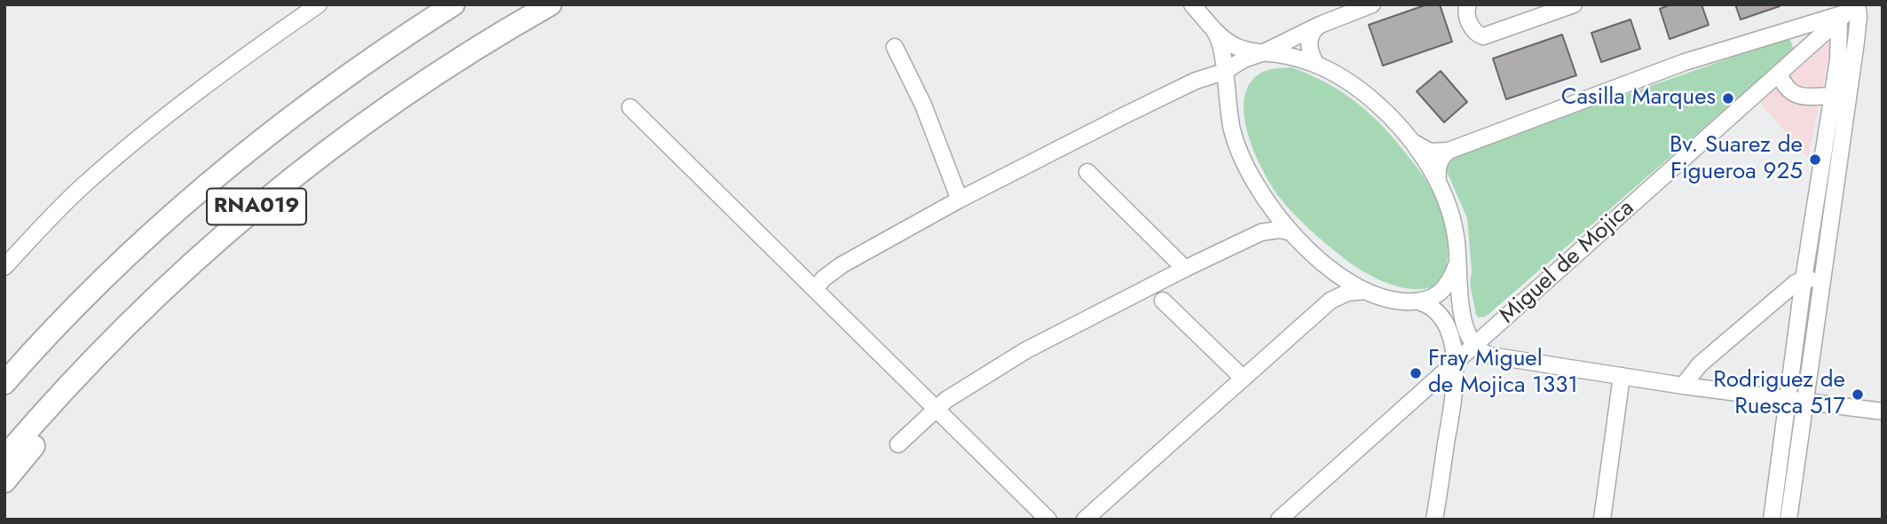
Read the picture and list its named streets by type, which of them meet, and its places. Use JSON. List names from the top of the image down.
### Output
{
  "streets": {
    "highway": ["RNA019"],
    "street": ["Miguel de Mojica"]
  },
  "places": [
    "Casilla Marques",
    "Bv. Suarez de Figueroa 925",
    "Fray Miguel de Mojica 1331",
    "Rodriguez de Ruesca 517"
  ]
}
